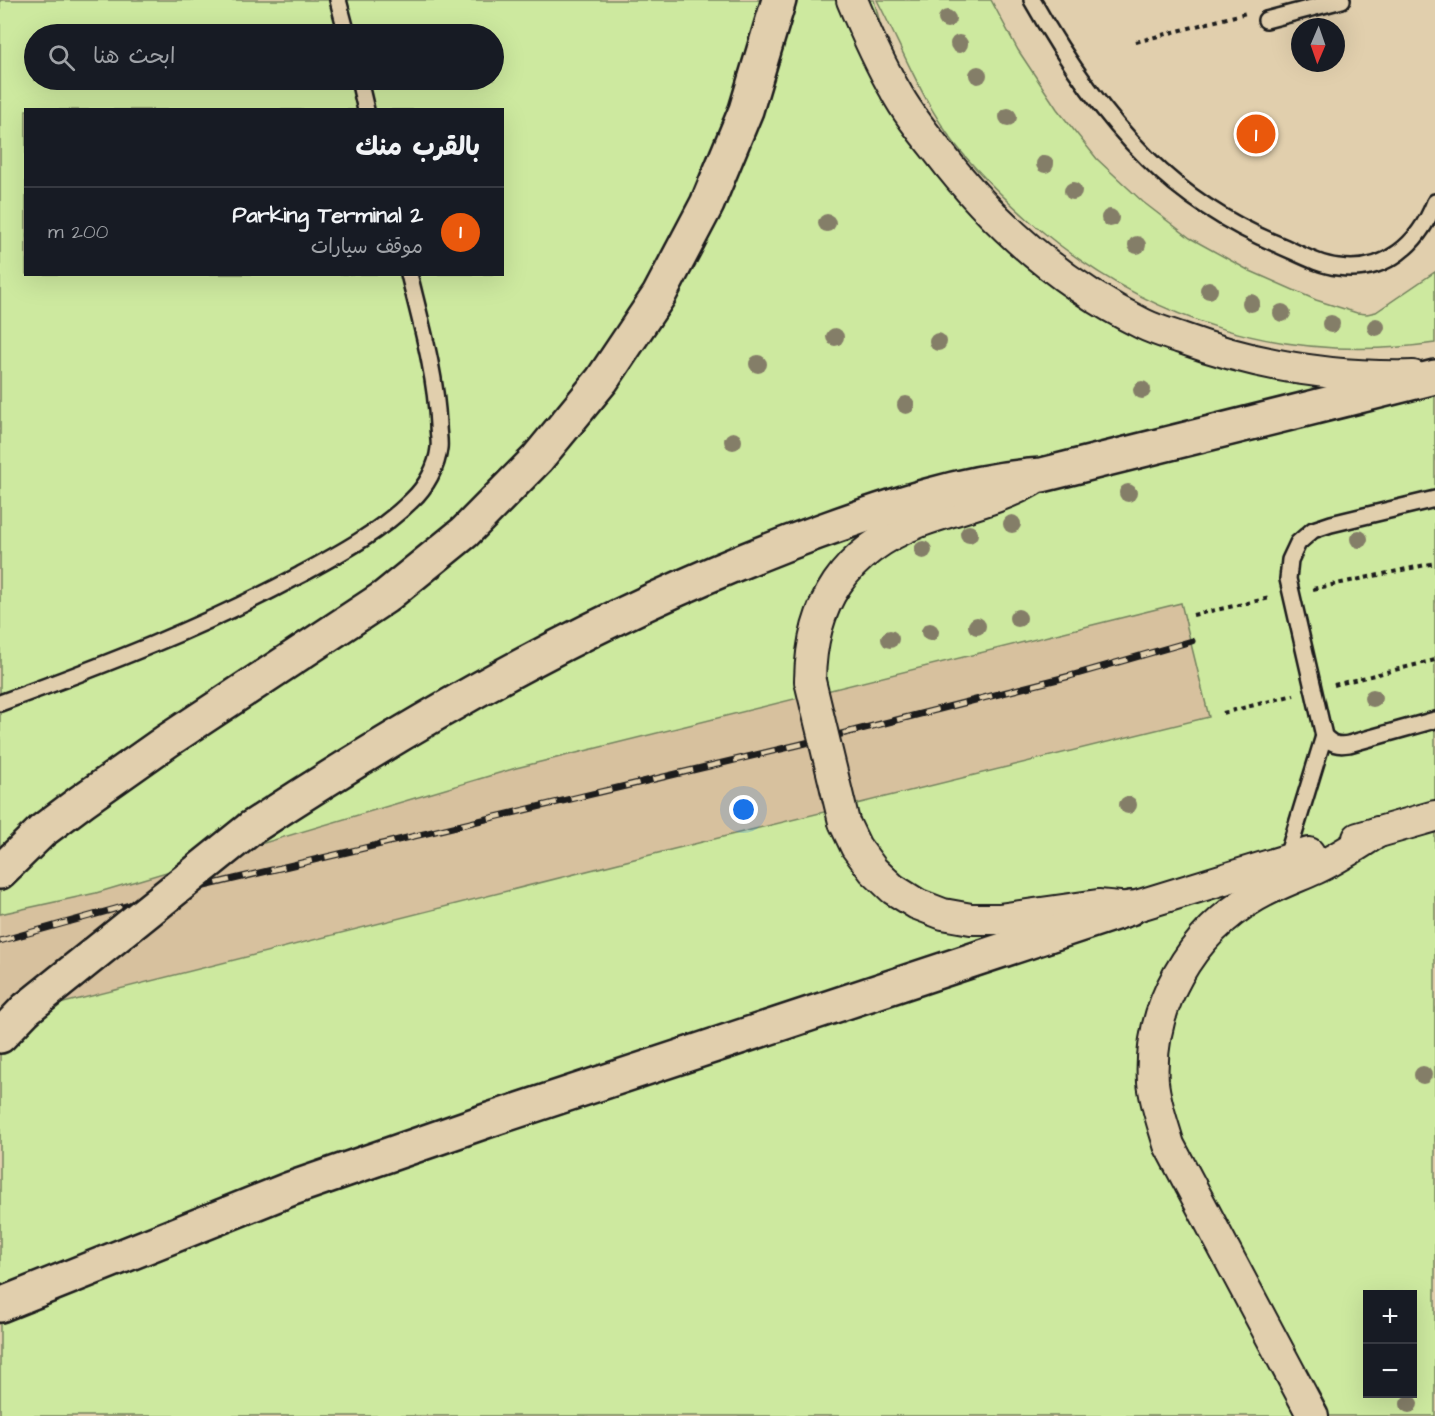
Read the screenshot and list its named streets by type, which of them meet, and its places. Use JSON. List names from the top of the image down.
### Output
{
  "north": "bottom",
  "page": {
    "search": "ابحث هنا",
    "heading": "بالقرب منك",
    "pins": "1",
    "list": [
      {
        "mark": "1",
        "name": "Parking Terminal 2",
        "note": "موقف سيارات",
        "value": "200 m"
      }
    ],
    "map_buttons": ["+", "−"]
  }
}
